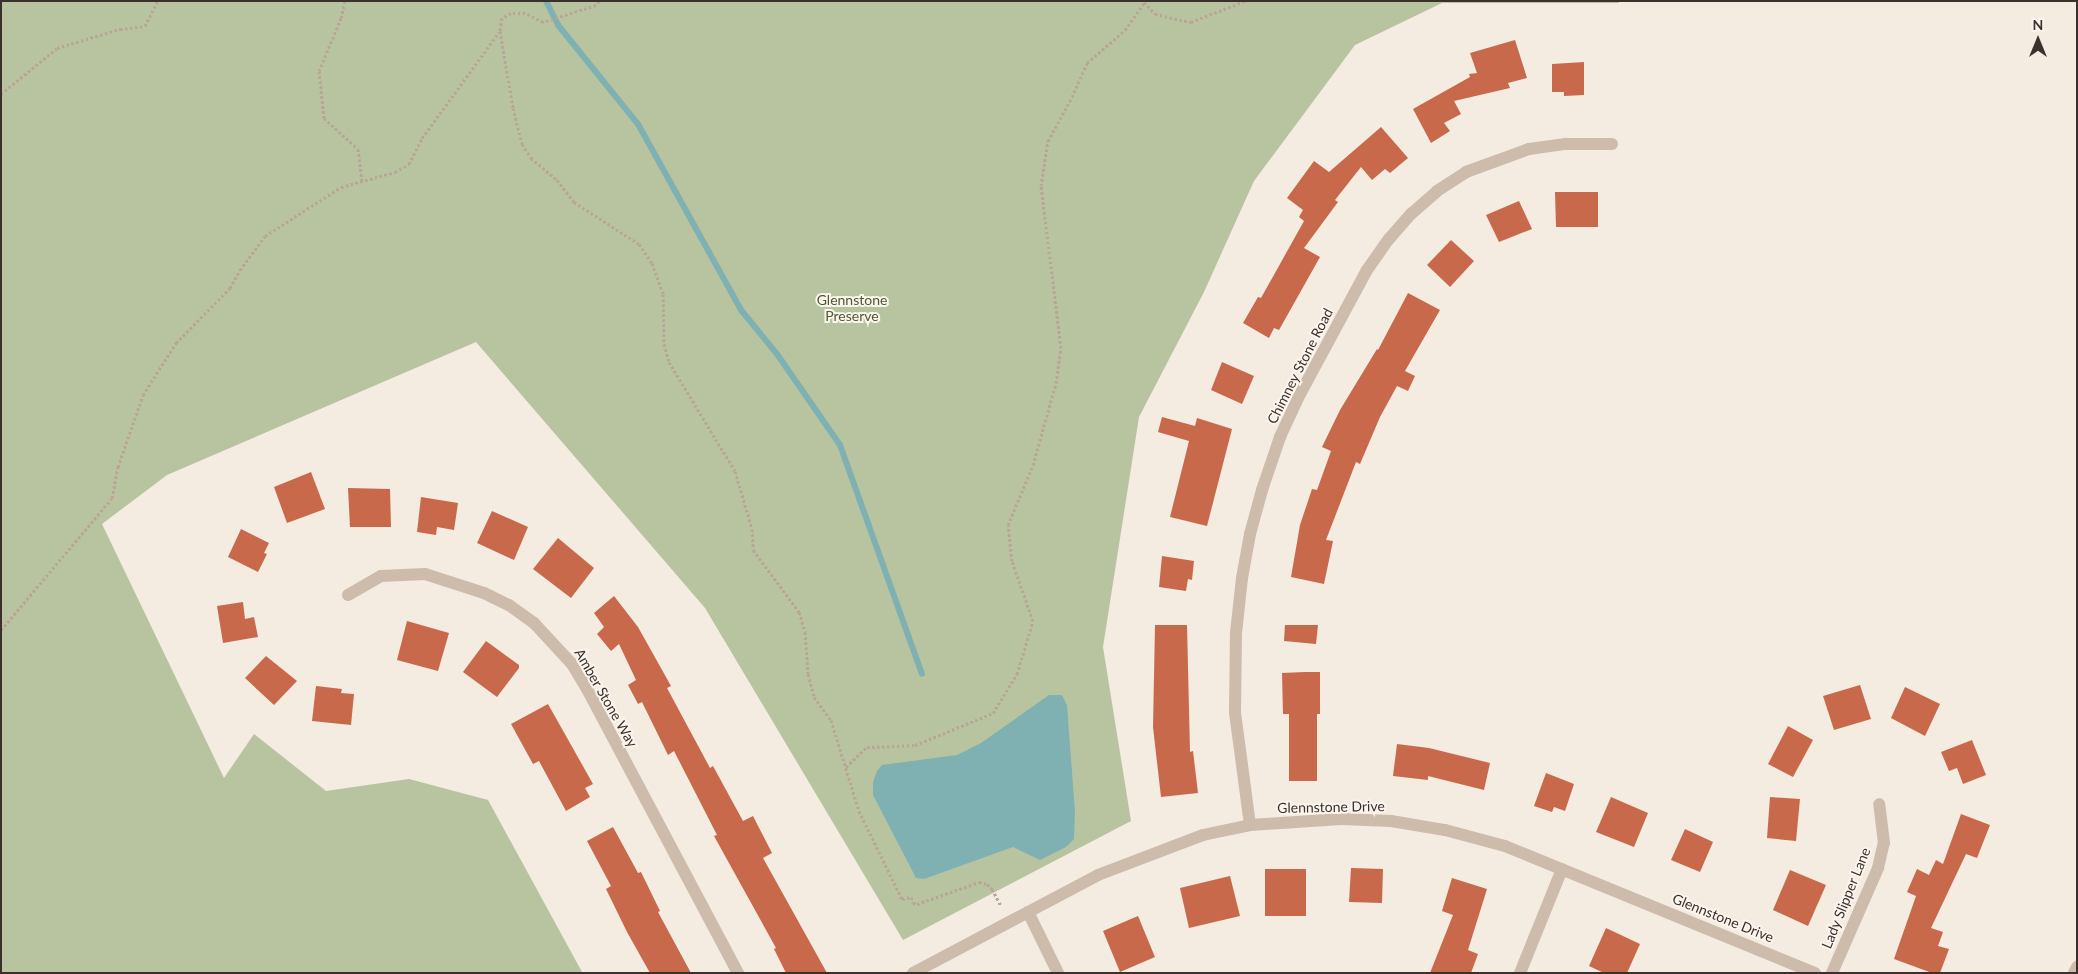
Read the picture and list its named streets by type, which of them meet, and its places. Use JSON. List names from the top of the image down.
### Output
{
  "streets": {
    "street": [
      "Chimney Stone Road",
      "Amber Stone Way",
      "Glennstone Drive",
      "Lady Slipper Lane"
    ]
  },
  "crossings": [
    ["Chimney Stone Road", "Glennstone Drive"]
  ],
  "parks": ["Glennstone Preserve"],
  "north": "top"
}
